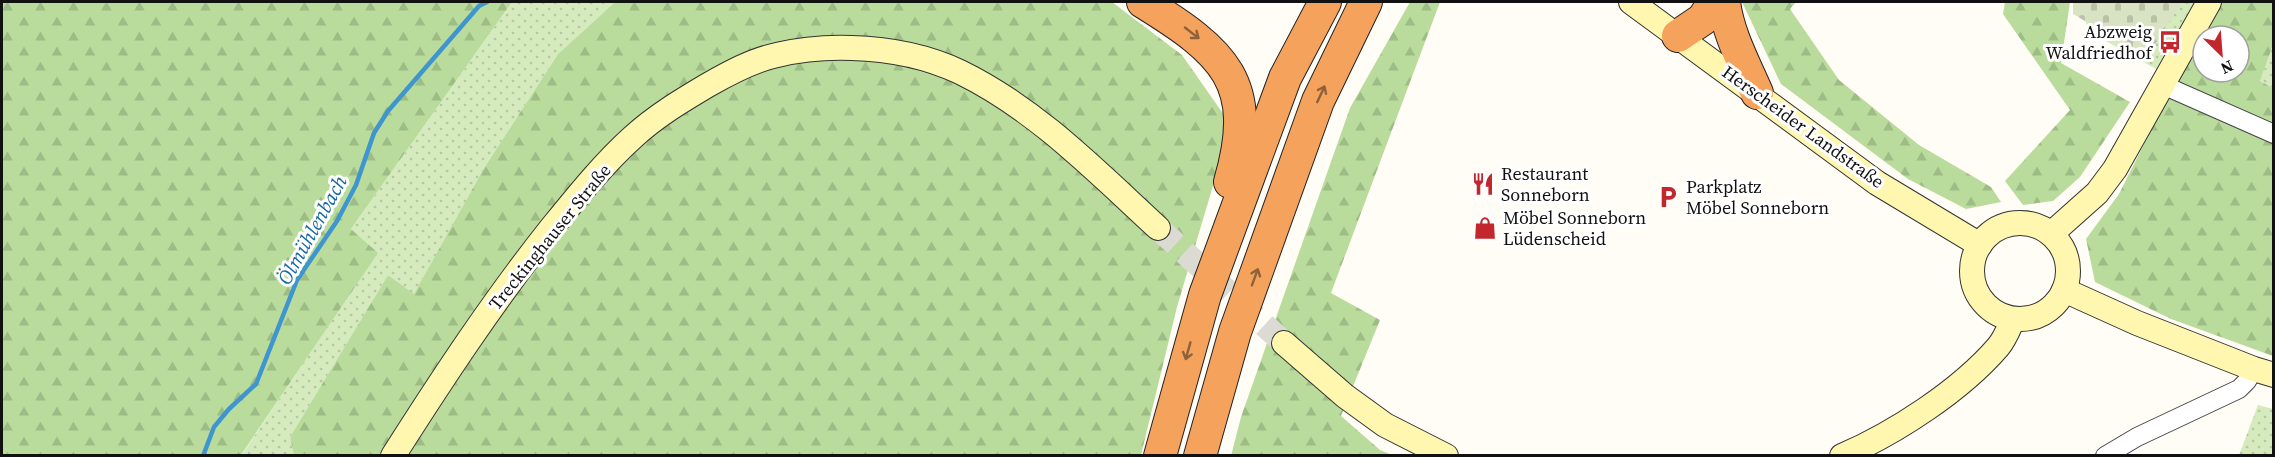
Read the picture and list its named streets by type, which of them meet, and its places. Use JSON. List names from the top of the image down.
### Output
{
  "streets": {
    "main road": ["Herscheider Landstraße", "Treckinghauser Straße"]
  },
  "water": ["Ölmühlenbach"],
  "places": {
    "bus stop": ["Abzweig Waldfriedhof"],
    "restaurant": ["Restaurant Sonneborn"],
    "parking": ["Parkplatz Möbel Sonneborn"],
    "shop": ["Möbel Sonneborn Lüdenscheid"]
  },
  "north": "bottom right"
}
